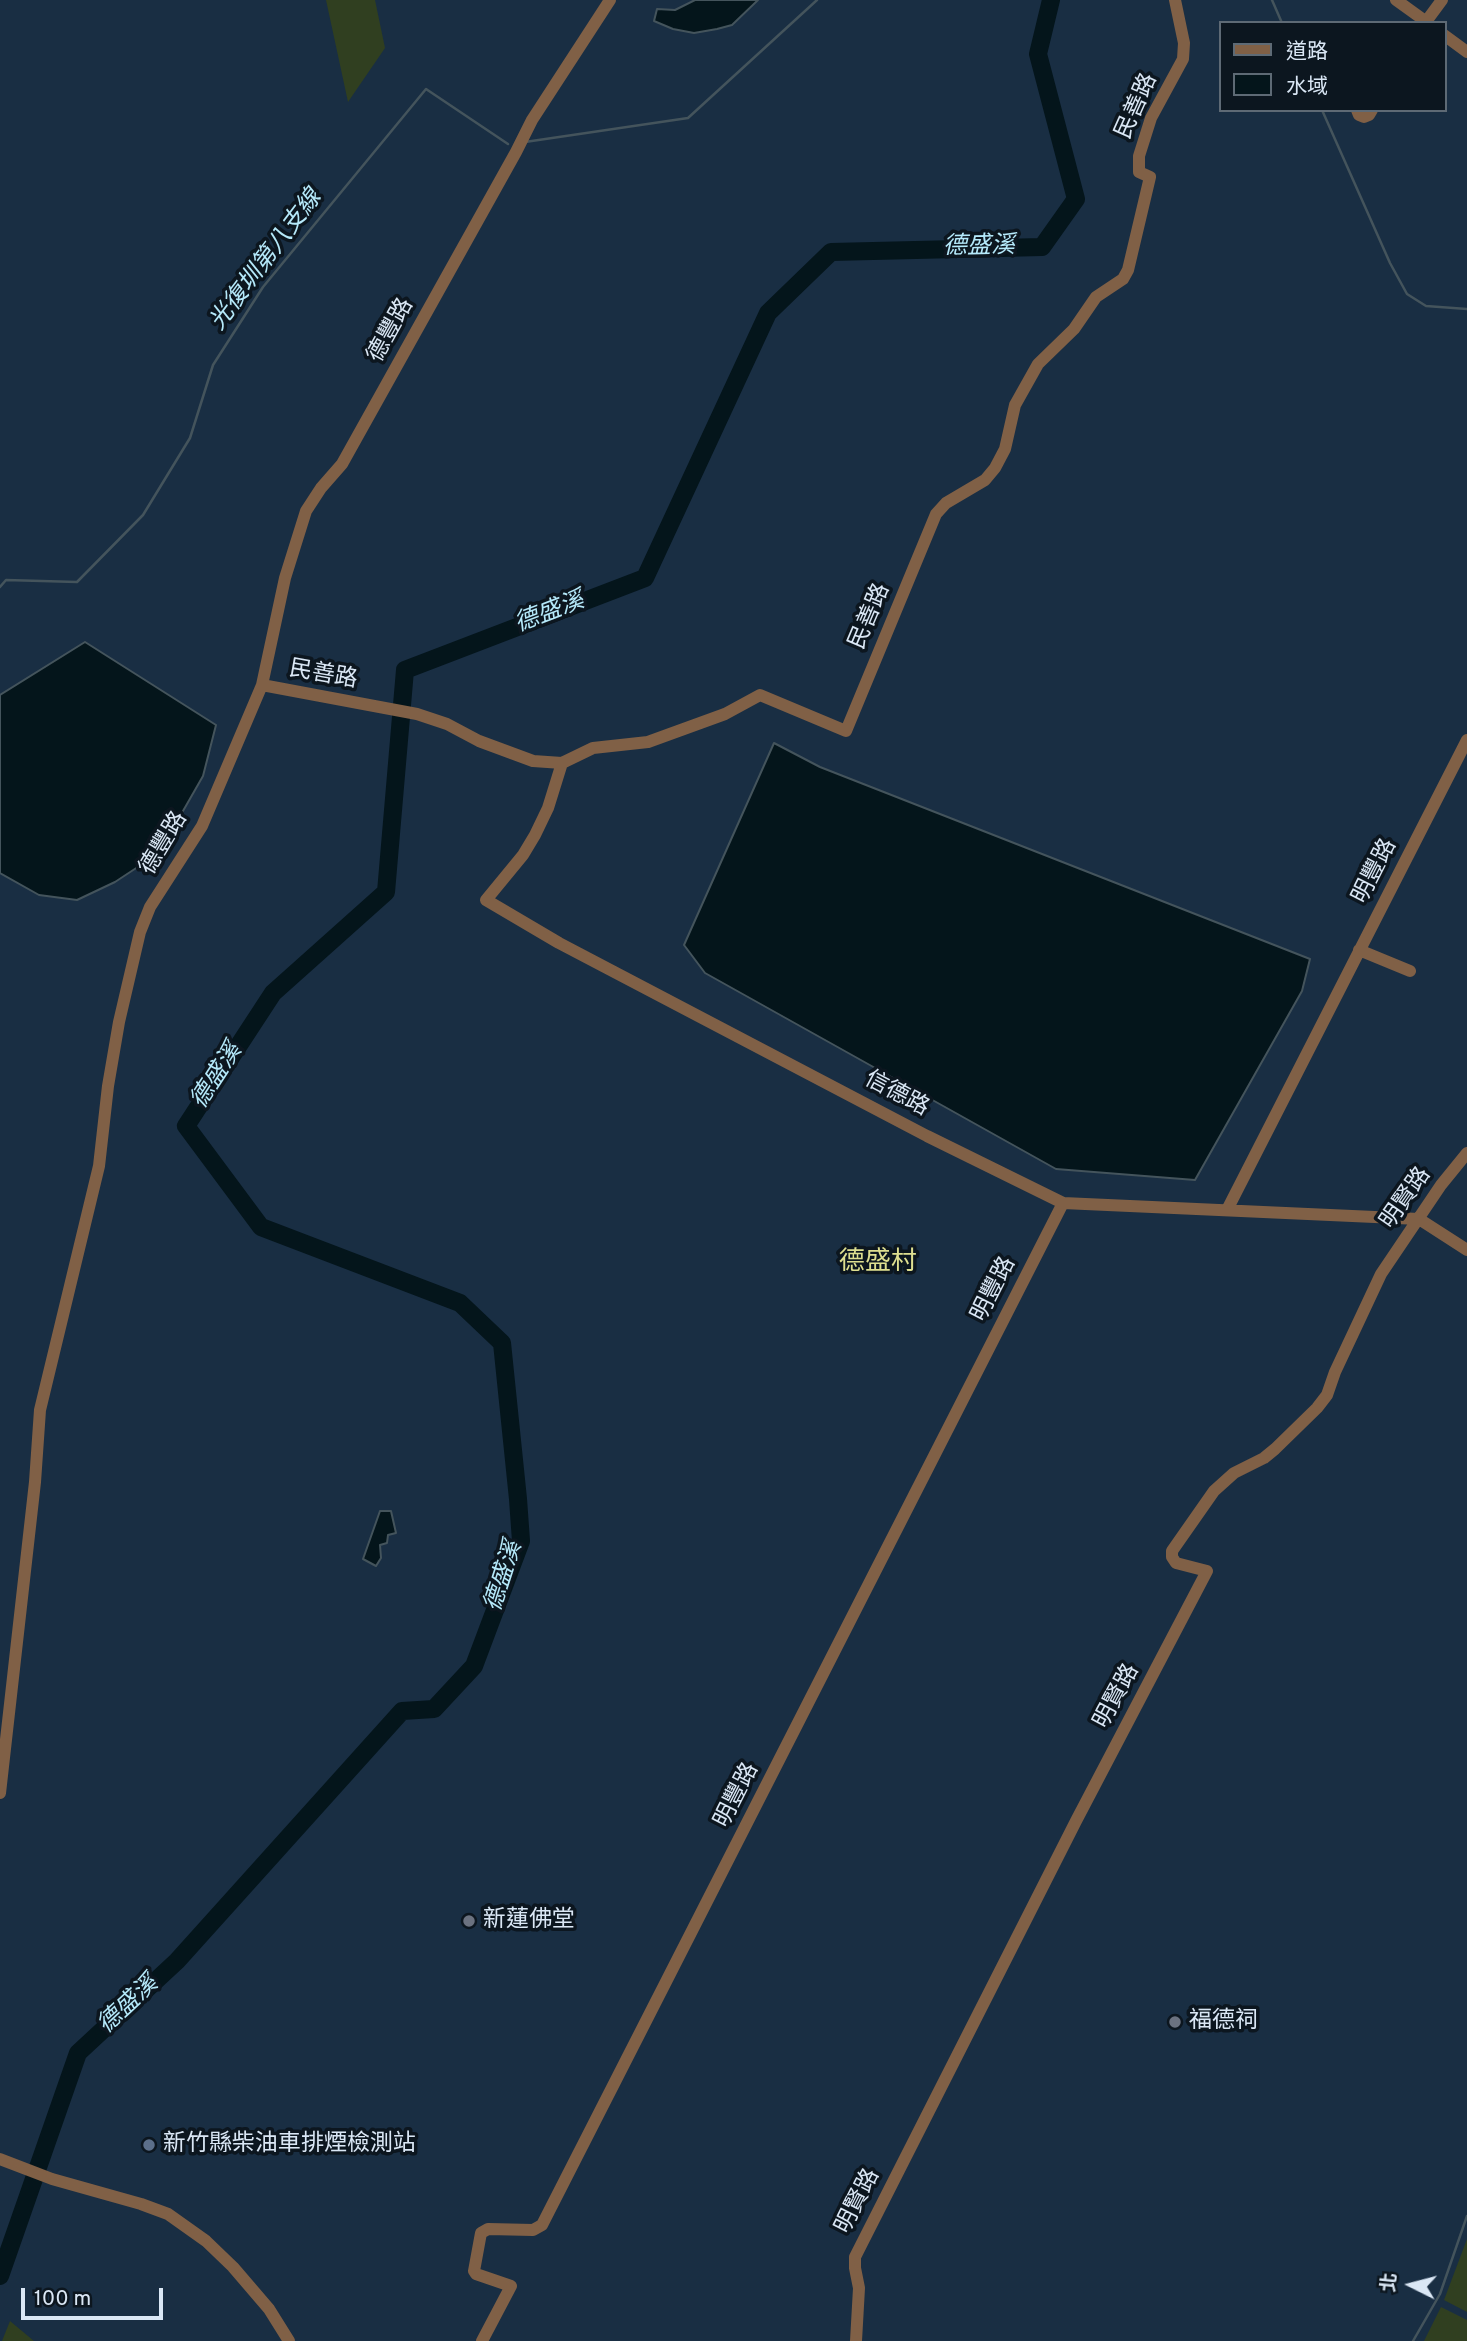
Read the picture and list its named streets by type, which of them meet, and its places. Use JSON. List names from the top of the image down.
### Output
{
  "streets": {
    "street": [
      "民善路",
      "德豐路",
      "明豐路",
      "信德路",
      "明賢路"
    ]
  },
  "crossings": [
    ["民善路", "德豐路"],
    ["民善路", "信德路"],
    ["明豐路", "信德路"],
    ["信德路", "明賢路"]
  ],
  "districts": ["德盛村"],
  "water": ["德盛溪", "光復圳第八支線"],
  "places": ["新蓮佛堂", "福德祠", "新竹縣柴油車排煙檢測站"],
  "legend": ["道路", "水域"],
  "scale_bar": "100 m",
  "north": "left"
}
